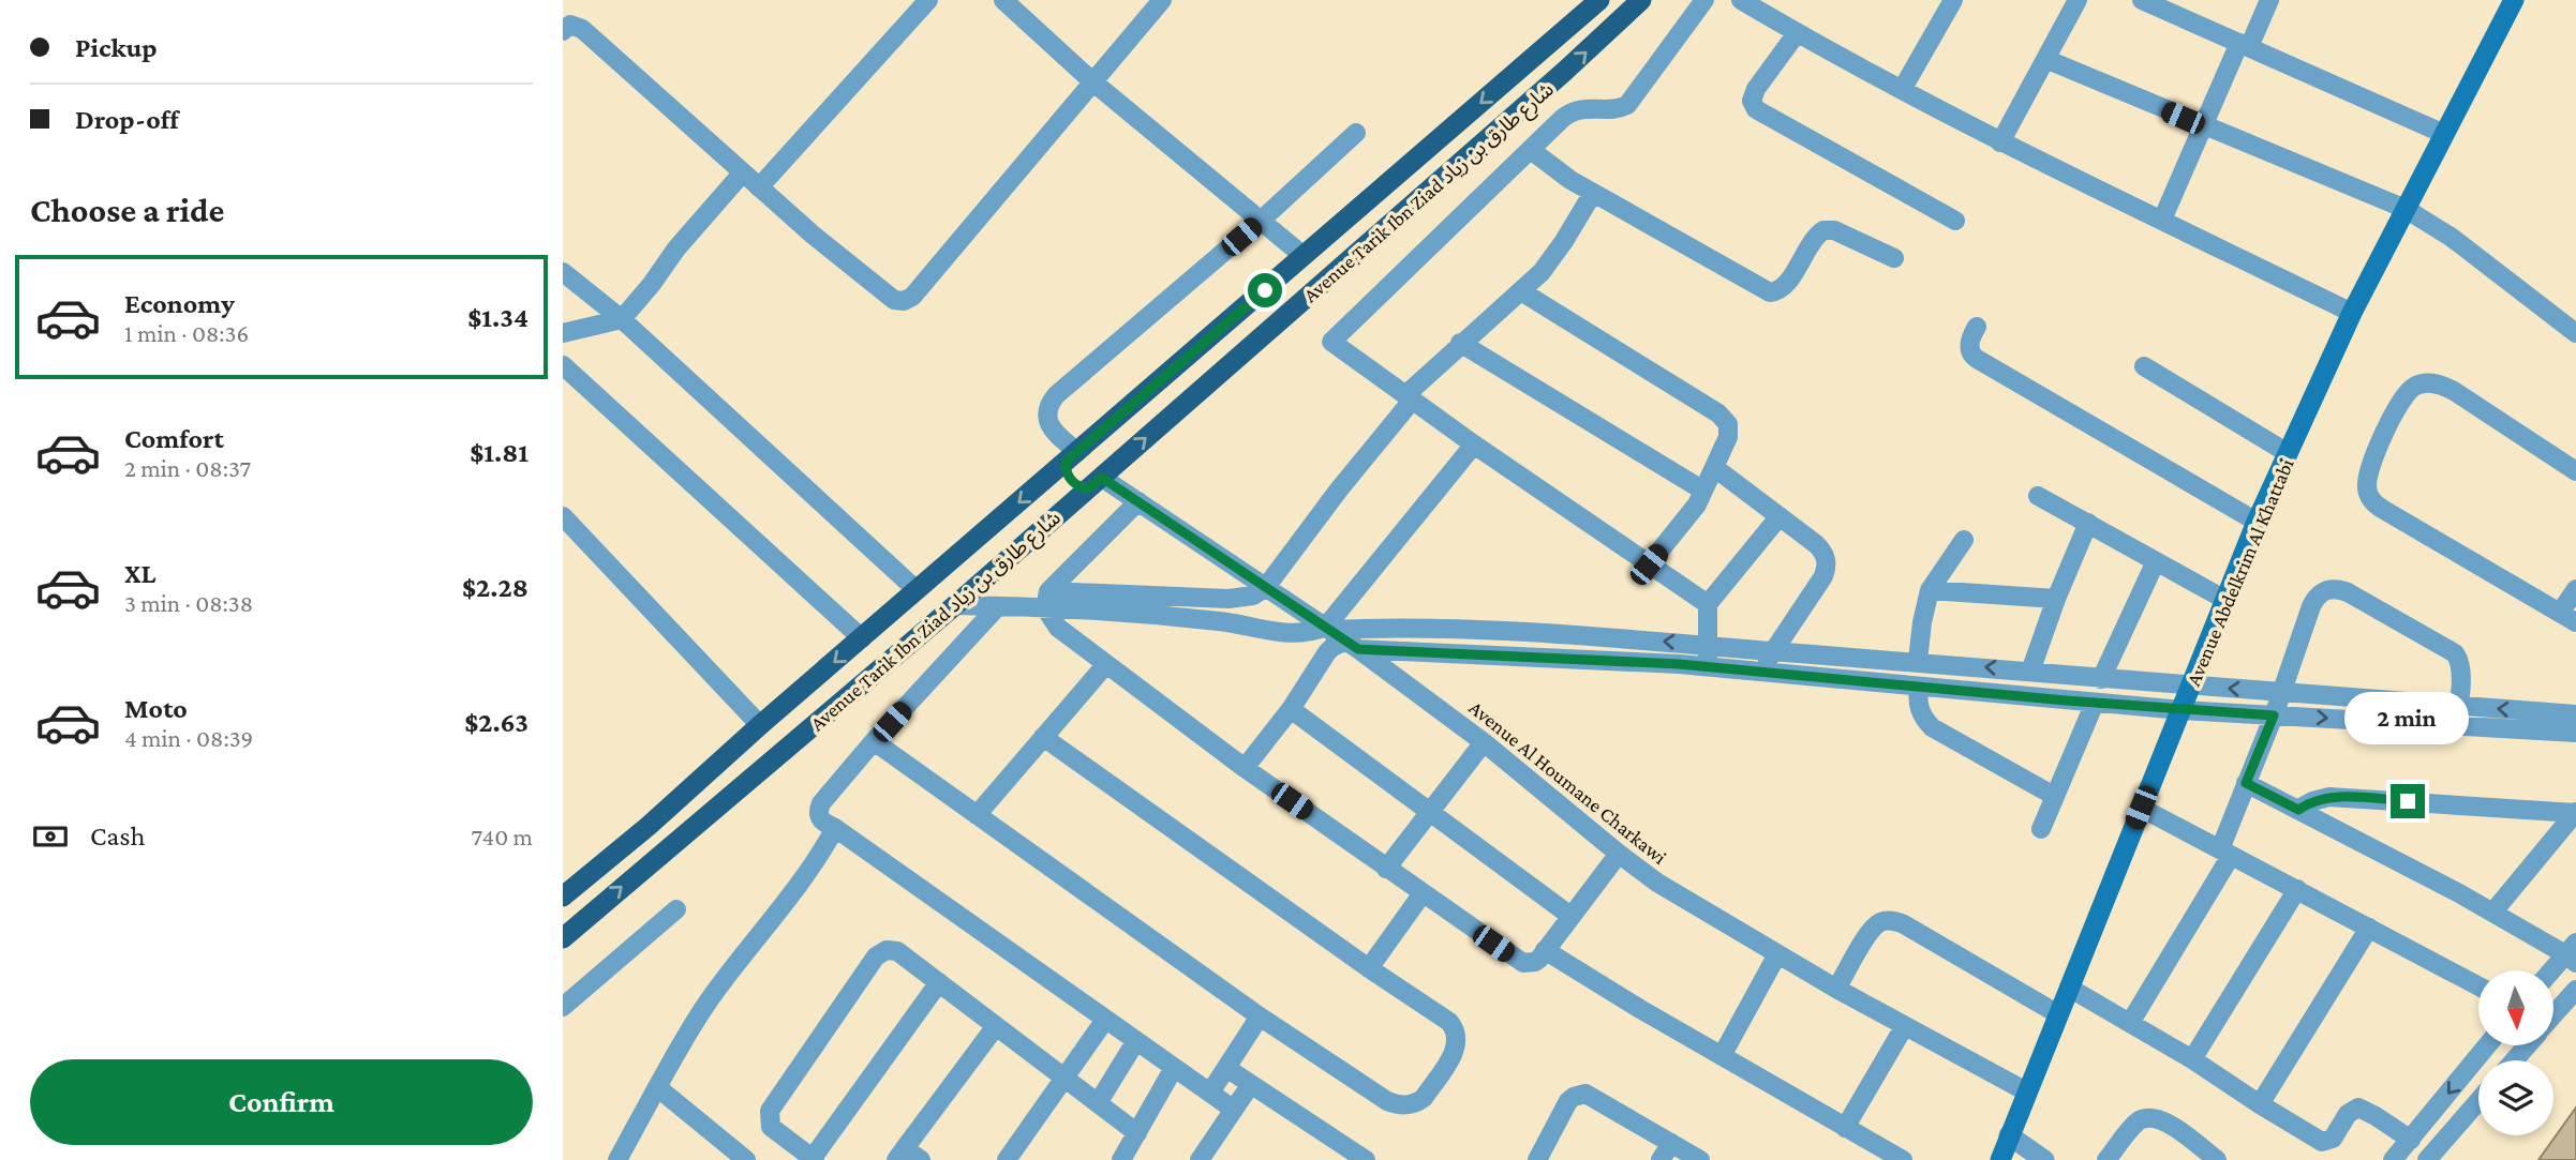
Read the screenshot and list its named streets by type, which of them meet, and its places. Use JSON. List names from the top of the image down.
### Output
{
  "streets": {
    "main road": ["Avenue Tarik Ibn Ziad شارع طارق بن زياد", "Avenue Abdelkrim Al Khattabi"],
    "street": ["Avenue Al Houmane Charkawi"]
  },
  "crossings": [
    ["Avenue Tarik Ibn Ziad شارع طارق بن زياد", "Avenue Al Houmane Charkawi"],
    ["Avenue Abdelkrim Al Khattabi", "Avenue Al Houmane Charkawi"]
  ],
  "north": "bottom",
  "page": {
    "banner": ["Pickup", "Drop-off"],
    "heading": "Choose a ride",
    "list": [
      {
        "name": "Economy",
        "note": "1 min · 08:36",
        "value": "$1.34"
      },
      {
        "name": "Comfort",
        "note": "2 min · 08:37",
        "value": "$1.81"
      },
      {
        "name": "XL",
        "note": "3 min · 08:38",
        "value": "$2.28"
      },
      {
        "name": "Moto",
        "note": "4 min · 08:39",
        "value": "$2.63"
      }
    ],
    "bubble": "2 min",
    "pay": ["Cash", "740 m"],
    "buttons": "Confirm"
  }
}
